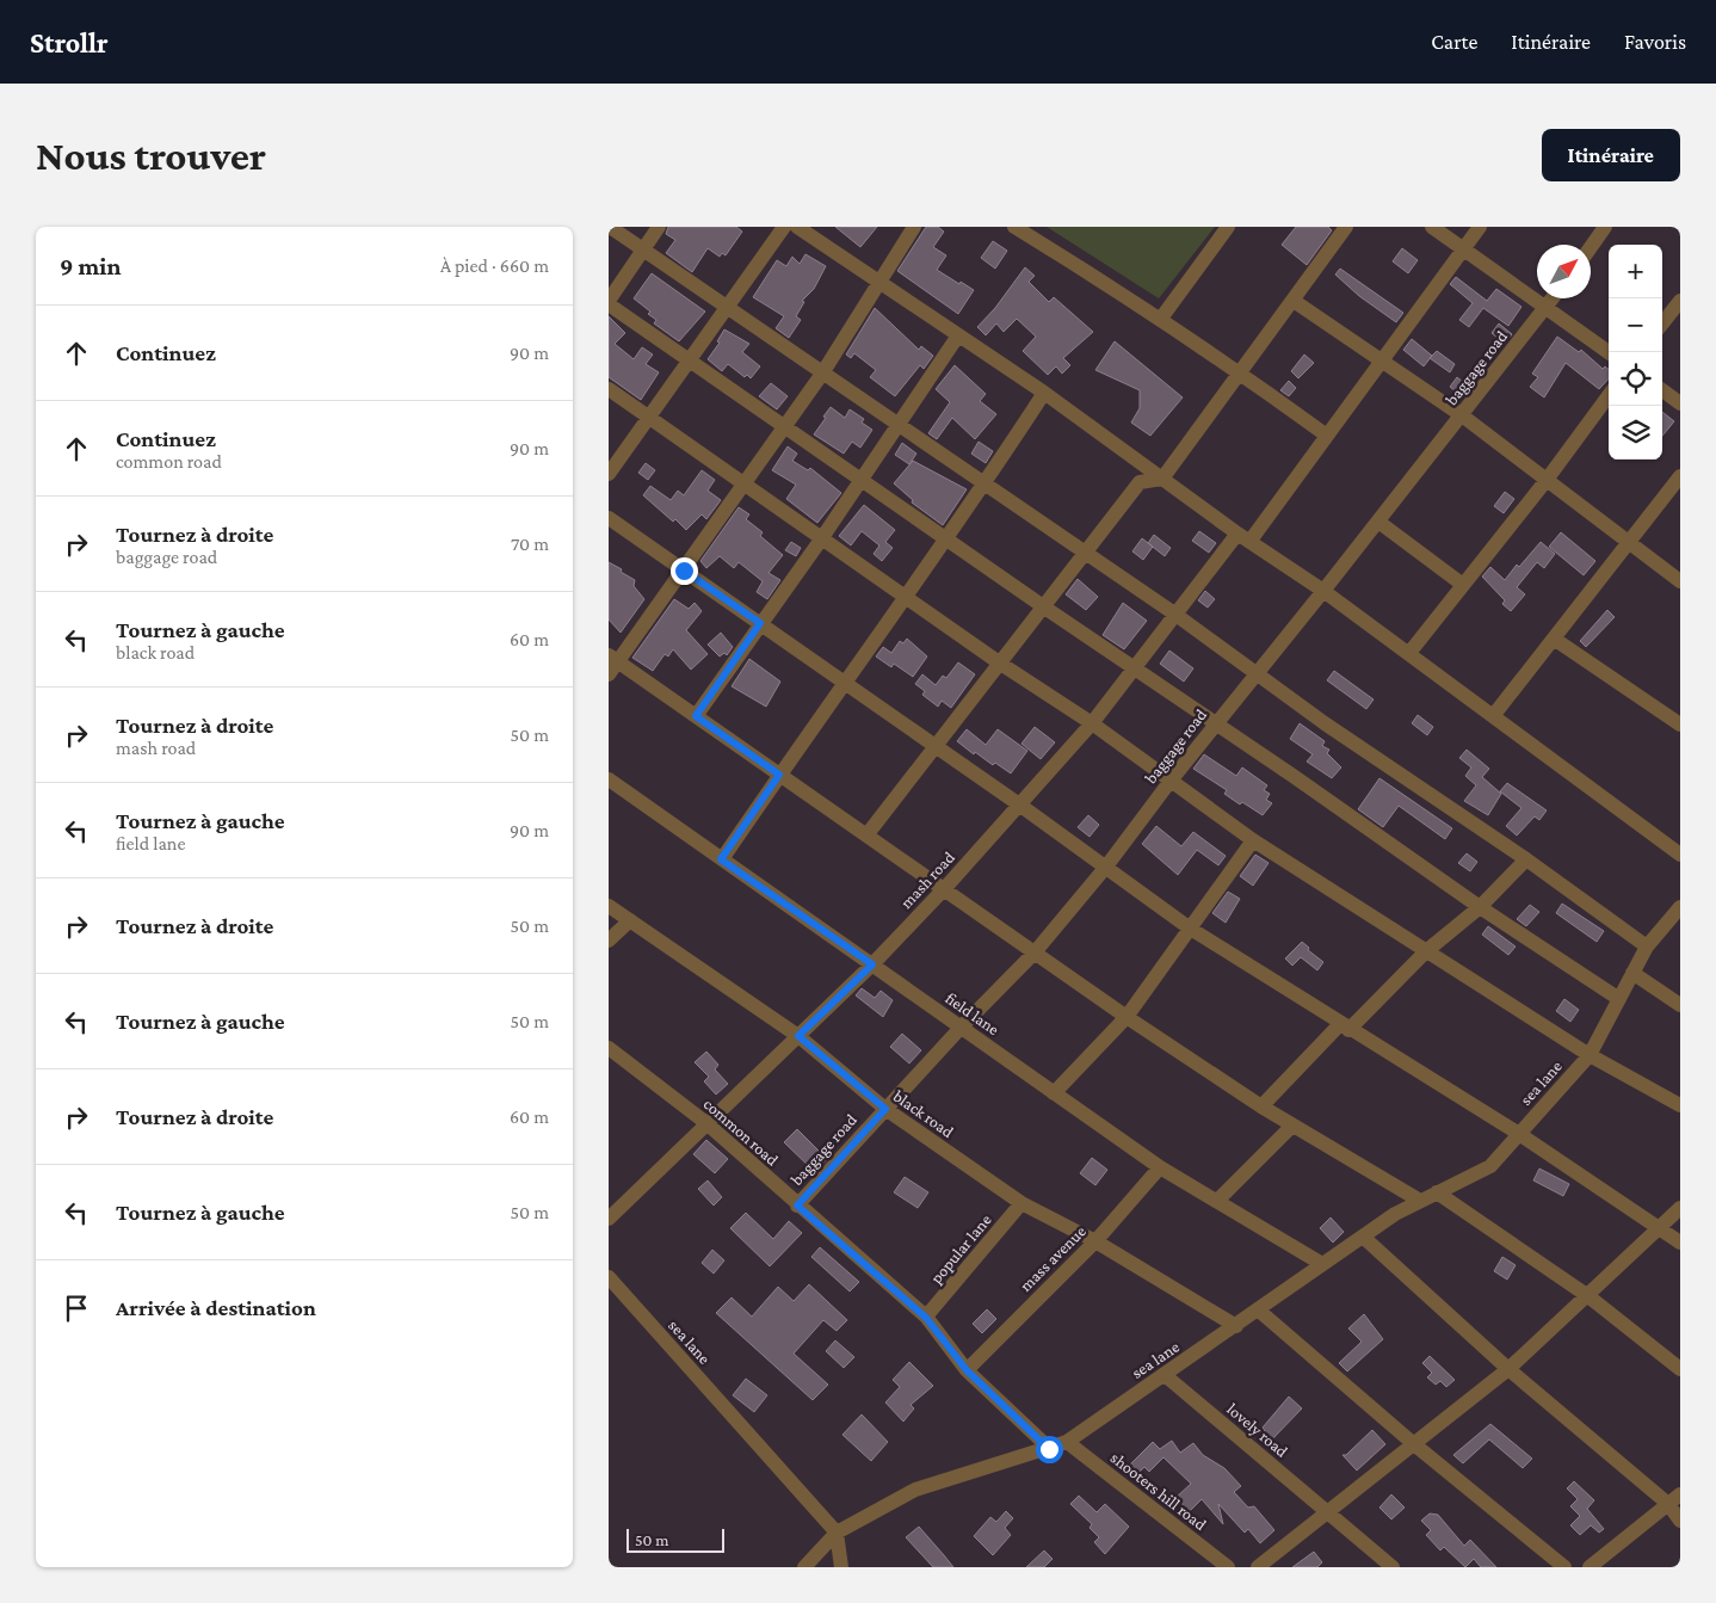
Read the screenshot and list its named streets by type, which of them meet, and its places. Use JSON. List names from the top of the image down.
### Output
{
  "streets": {
    "street": [
      "baggage road",
      "mash road",
      "field lane",
      "sea lane",
      "black road",
      "common road",
      "popular lane",
      "mass avenue",
      "lovely road",
      "shooters hill road"
    ]
  },
  "crossings": [
    ["baggage road", "field lane"],
    ["baggage road", "black road"],
    ["baggage road", "common road"],
    ["mash road", "field lane"],
    ["mash road", "black road"],
    ["mash road", "common road"],
    ["field lane", "sea lane"],
    ["field lane", "mass avenue"],
    ["sea lane", "black road"],
    ["sea lane", "common road"],
    ["sea lane", "lovely road"],
    ["sea lane", "shooters hill road"],
    ["black road", "popular lane"],
    ["black road", "mass avenue"],
    ["common road", "popular lane"],
    ["common road", "mass avenue"]
  ],
  "scale_bar": "50 m",
  "north": "top right",
  "page": {
    "header": "Strollr",
    "nav": ["Carte", "Itinéraire", "Favoris"],
    "buttons": "Itinéraire",
    "title": "Nous trouver",
    "heading": ["9 min", "À pied · 660 m"],
    "map_buttons": ["+", "−"],
    "list": [
      ["Continuez", "90 m"],
      ["Continuez", "common road", "90 m"],
      ["Tournez à droite", "baggage road", "70 m"],
      ["Tournez à gauche", "black road", "60 m"],
      ["Tournez à droite", "mash road", "50 m"],
      ["Tournez à gauche", "field lane", "90 m"],
      ["Tournez à droite", "50 m"],
      ["Tournez à gauche", "50 m"],
      ["Tournez à droite", "60 m"],
      ["Tournez à gauche", "50 m"],
      "Arrivée à destination"
    ],
    "scale": "50 m"
  }
}
